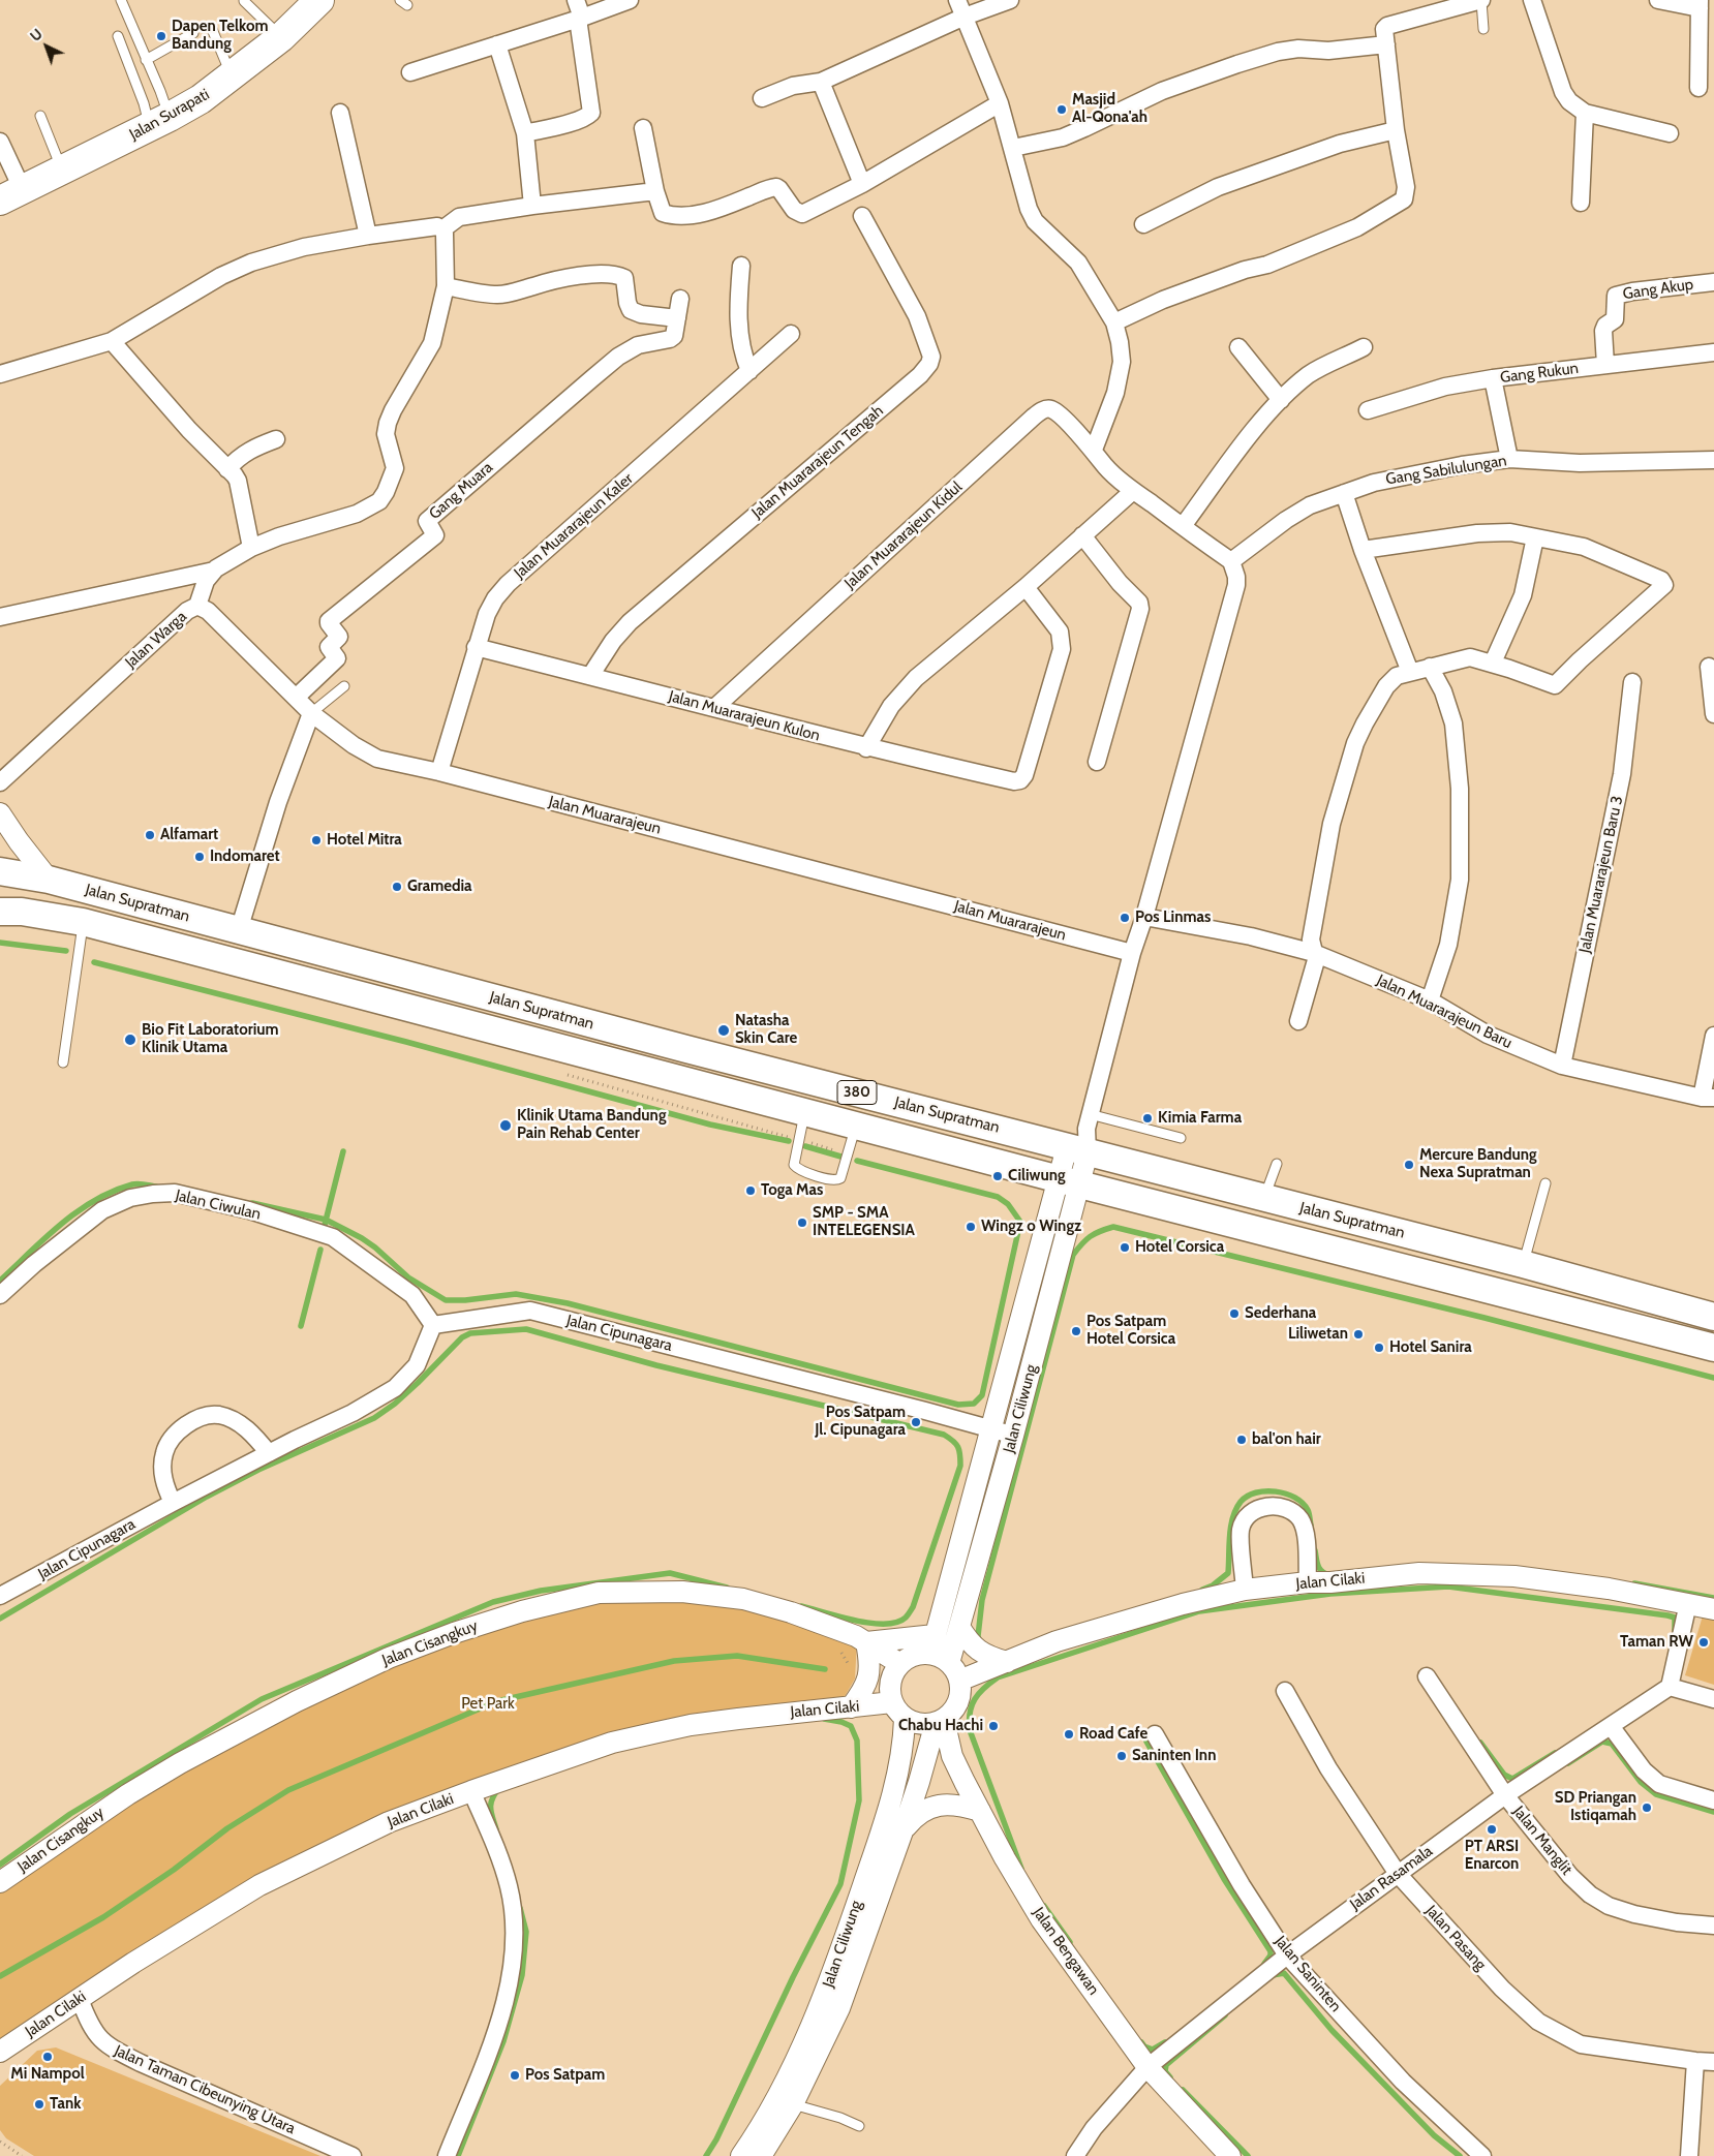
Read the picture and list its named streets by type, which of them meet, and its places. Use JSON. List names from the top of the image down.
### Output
{
  "streets": {
    "highway": ["Jalan Surapati"],
    "main road": ["Jalan Supratman", "380"],
    "street": [
      "Gang Akup",
      "Gang Rukun",
      "Jalan Muararajeun Tengah",
      "Gang Sabilulungan",
      "Gang Muara",
      "Jalan Muararajeun Kaler",
      "Jalan Muararajeun Kidul",
      "Jalan Warga",
      "Jalan Muararajeun Kulon",
      "Jalan Muararajeun",
      "Jalan Muararajeun Baru 3",
      "Jalan Muararajeun Baru",
      "Jalan Ciwulan",
      "Jalan Cipunagara",
      "Jalan Ciliwung",
      "Jalan Cilaki",
      "Jalan Cisangkuy",
      "Jalan Manglit",
      "Jalan Rasamala",
      "Jalan Pasang",
      "Jalan Bengawan",
      "Jalan Saninten",
      "Jalan Taman Cibeunying Utara"
    ]
  },
  "crossings": [
    ["Gang Akup", "Gang Rukun"],
    ["Jalan Muararajeun Tengah", "Jalan Muararajeun Kulon"],
    ["Gang Sabilulungan", "Jalan Muararajeun Kidul"],
    ["Gang Muara", "Jalan Warga"],
    ["Jalan Muararajeun Kaler", "Jalan Muararajeun Kulon"],
    ["Jalan Muararajeun Kaler", "Jalan Muararajeun"],
    ["Jalan Muararajeun Kidul", "Jalan Muararajeun Kulon"],
    ["Jalan Warga", "Jalan Muararajeun"],
    ["Jalan Muararajeun Baru 3", "Jalan Muararajeun Baru"],
    ["Jalan Supratman", "Jalan Ciliwung"],
    ["Jalan Ciwulan", "Jalan Cipunagara"],
    ["Jalan Cipunagara", "Jalan Ciliwung"],
    ["Jalan Ciliwung", "Jalan Cilaki"],
    ["Jalan Ciliwung", "Jalan Cisangkuy"],
    ["Jalan Ciliwung", "Jalan Bengawan"],
    ["Jalan Cilaki", "Jalan Cisangkuy"],
    ["Jalan Cilaki", "Jalan Bengawan"],
    ["Jalan Cilaki", "Jalan Taman Cibeunying Utara"],
    ["Jalan Cisangkuy", "Jalan Bengawan"],
    ["Jalan Manglit", "Jalan Rasamala"],
    ["Jalan Rasamala", "Jalan Pasang"],
    ["Jalan Rasamala", "Jalan Bengawan"],
    ["Jalan Rasamala", "Jalan Saninten"]
  ],
  "parks": ["Pet Park"],
  "places": [
    "Dapen Telkom Bandung",
    "Masjid Al-Qona'ah",
    "Alfamart",
    "Hotel Mitra",
    "Indomaret",
    "Gramedia",
    "Pos Linmas",
    "Natasha Skin Care",
    "Bio Fit Laboratorium Klinik Utama",
    "Kimia Farma",
    "Klinik Utama Bandung Pain Rehab Center",
    "Mercure Bandung Nexa Supratman",
    "Ciliwung",
    "Toga Mas",
    "SMP - SMA INTELEGENSIA",
    "Wingz o Wingz",
    "Hotel Corsica",
    "Sederhana",
    "Pos Satpam Hotel Corsica",
    "Liliwetan",
    "Hotel Sanira",
    "Pos Satpam Jl. Cipunagara",
    "bal'on hair",
    "Taman RW",
    "Chabu Hachi",
    "Road Cafe",
    "Saninten Inn",
    "SD Priangan Istiqamah",
    "PT ARSI Enarcon",
    "Mi Nampol",
    "Pos Satpam",
    "Tank"
  ],
  "north": "top left"
}
